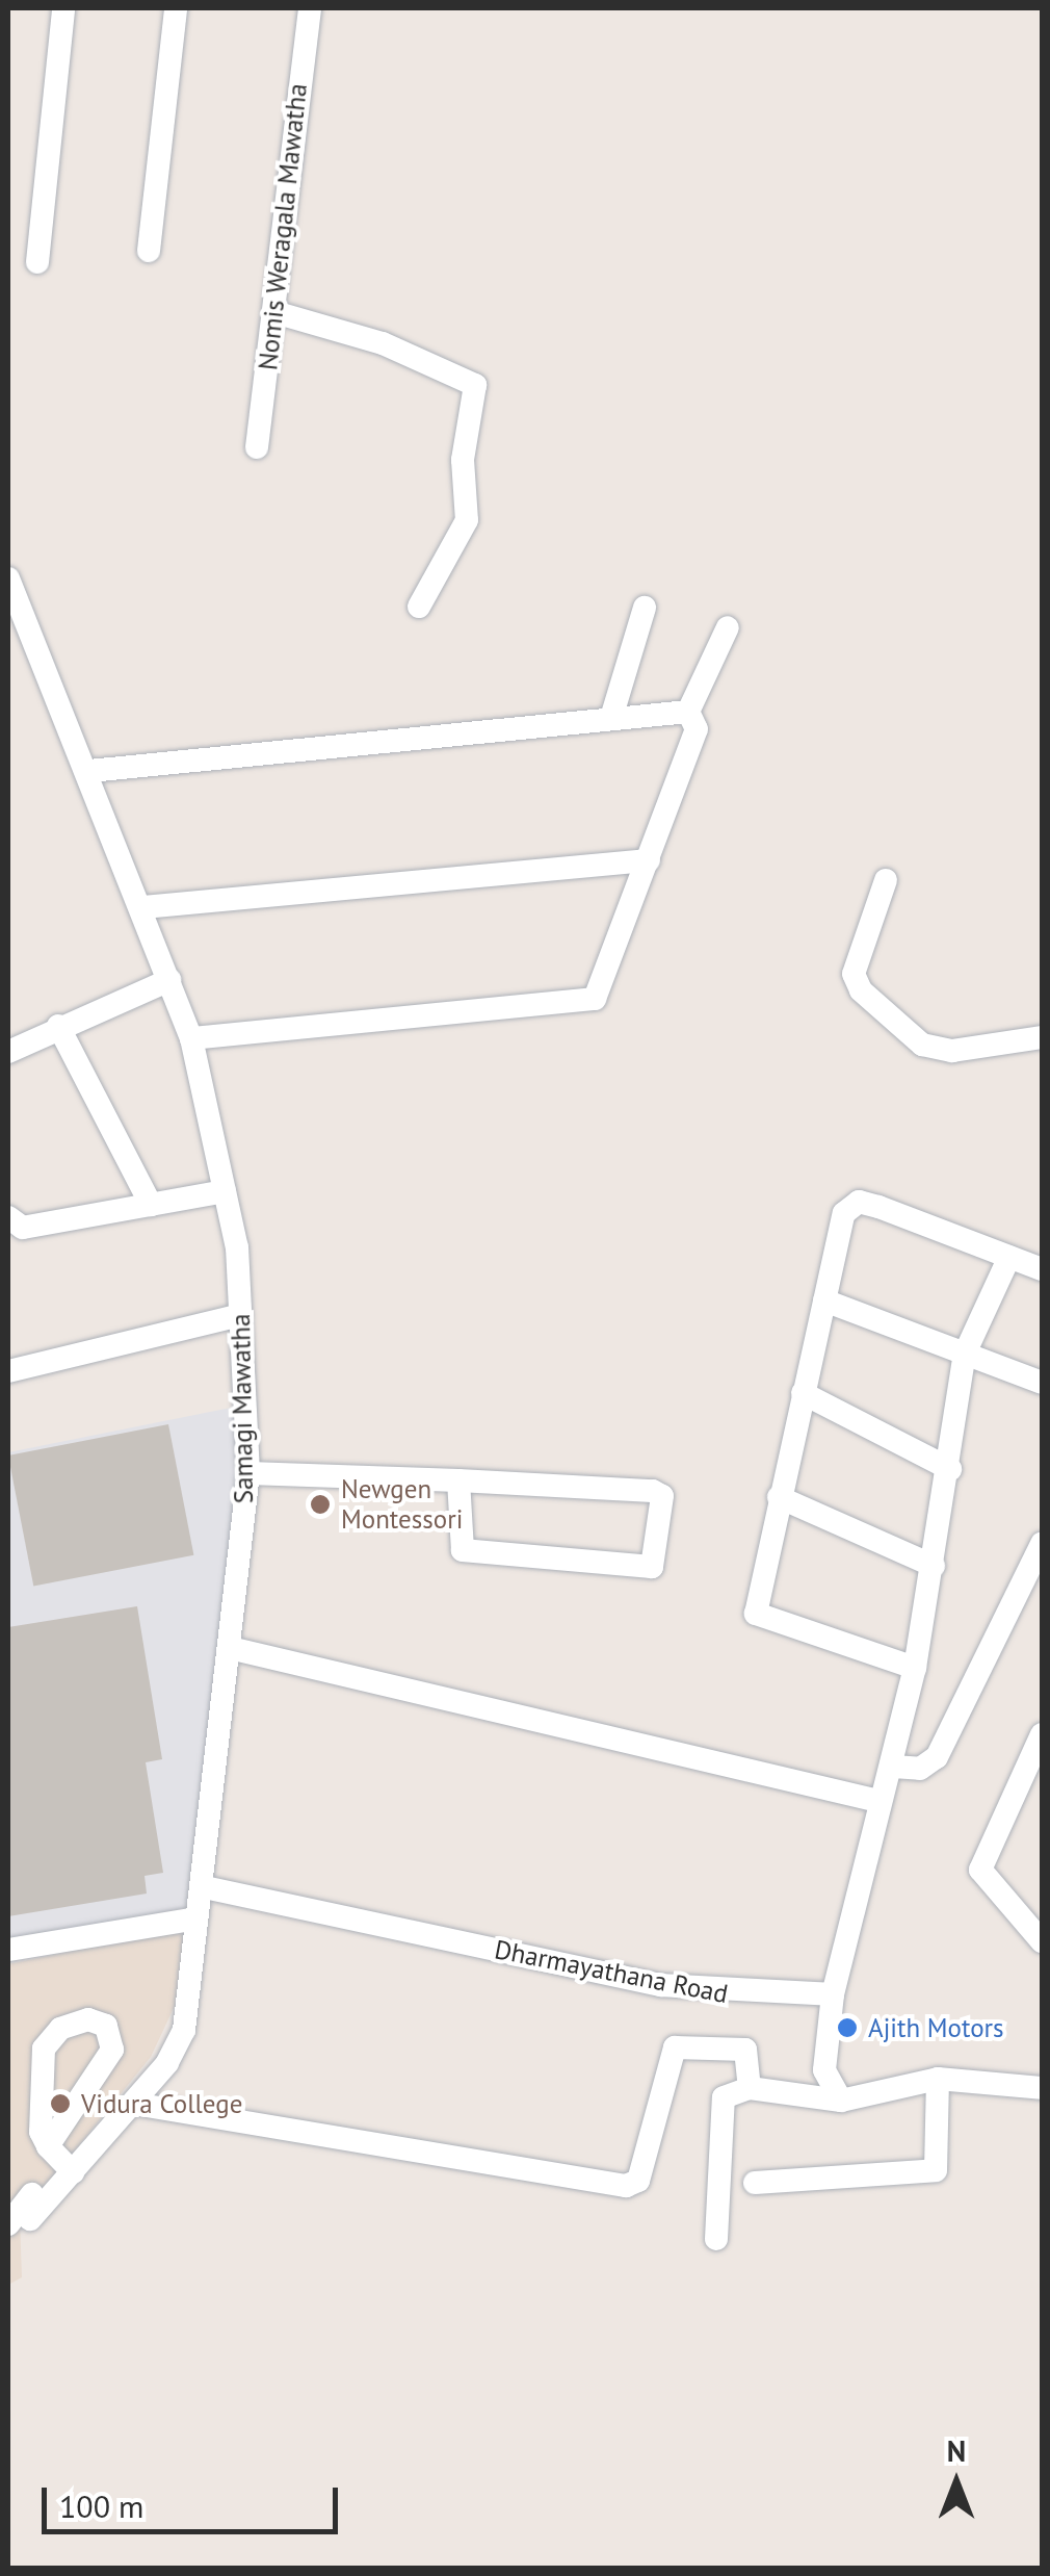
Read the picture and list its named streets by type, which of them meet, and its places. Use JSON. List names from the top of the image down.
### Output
{
  "streets": {
    "street": ["Nomis Weragala Mawatha", "Samagi Mawatha", "Dharmayathana Road"]
  },
  "crossings": [
    ["Samagi Mawatha", "Dharmayathana Road"]
  ],
  "places": ["Newgen Montessori", "Ajith Motors", "Vidura College"],
  "scale_bar": "100 m",
  "north": "top"
}
